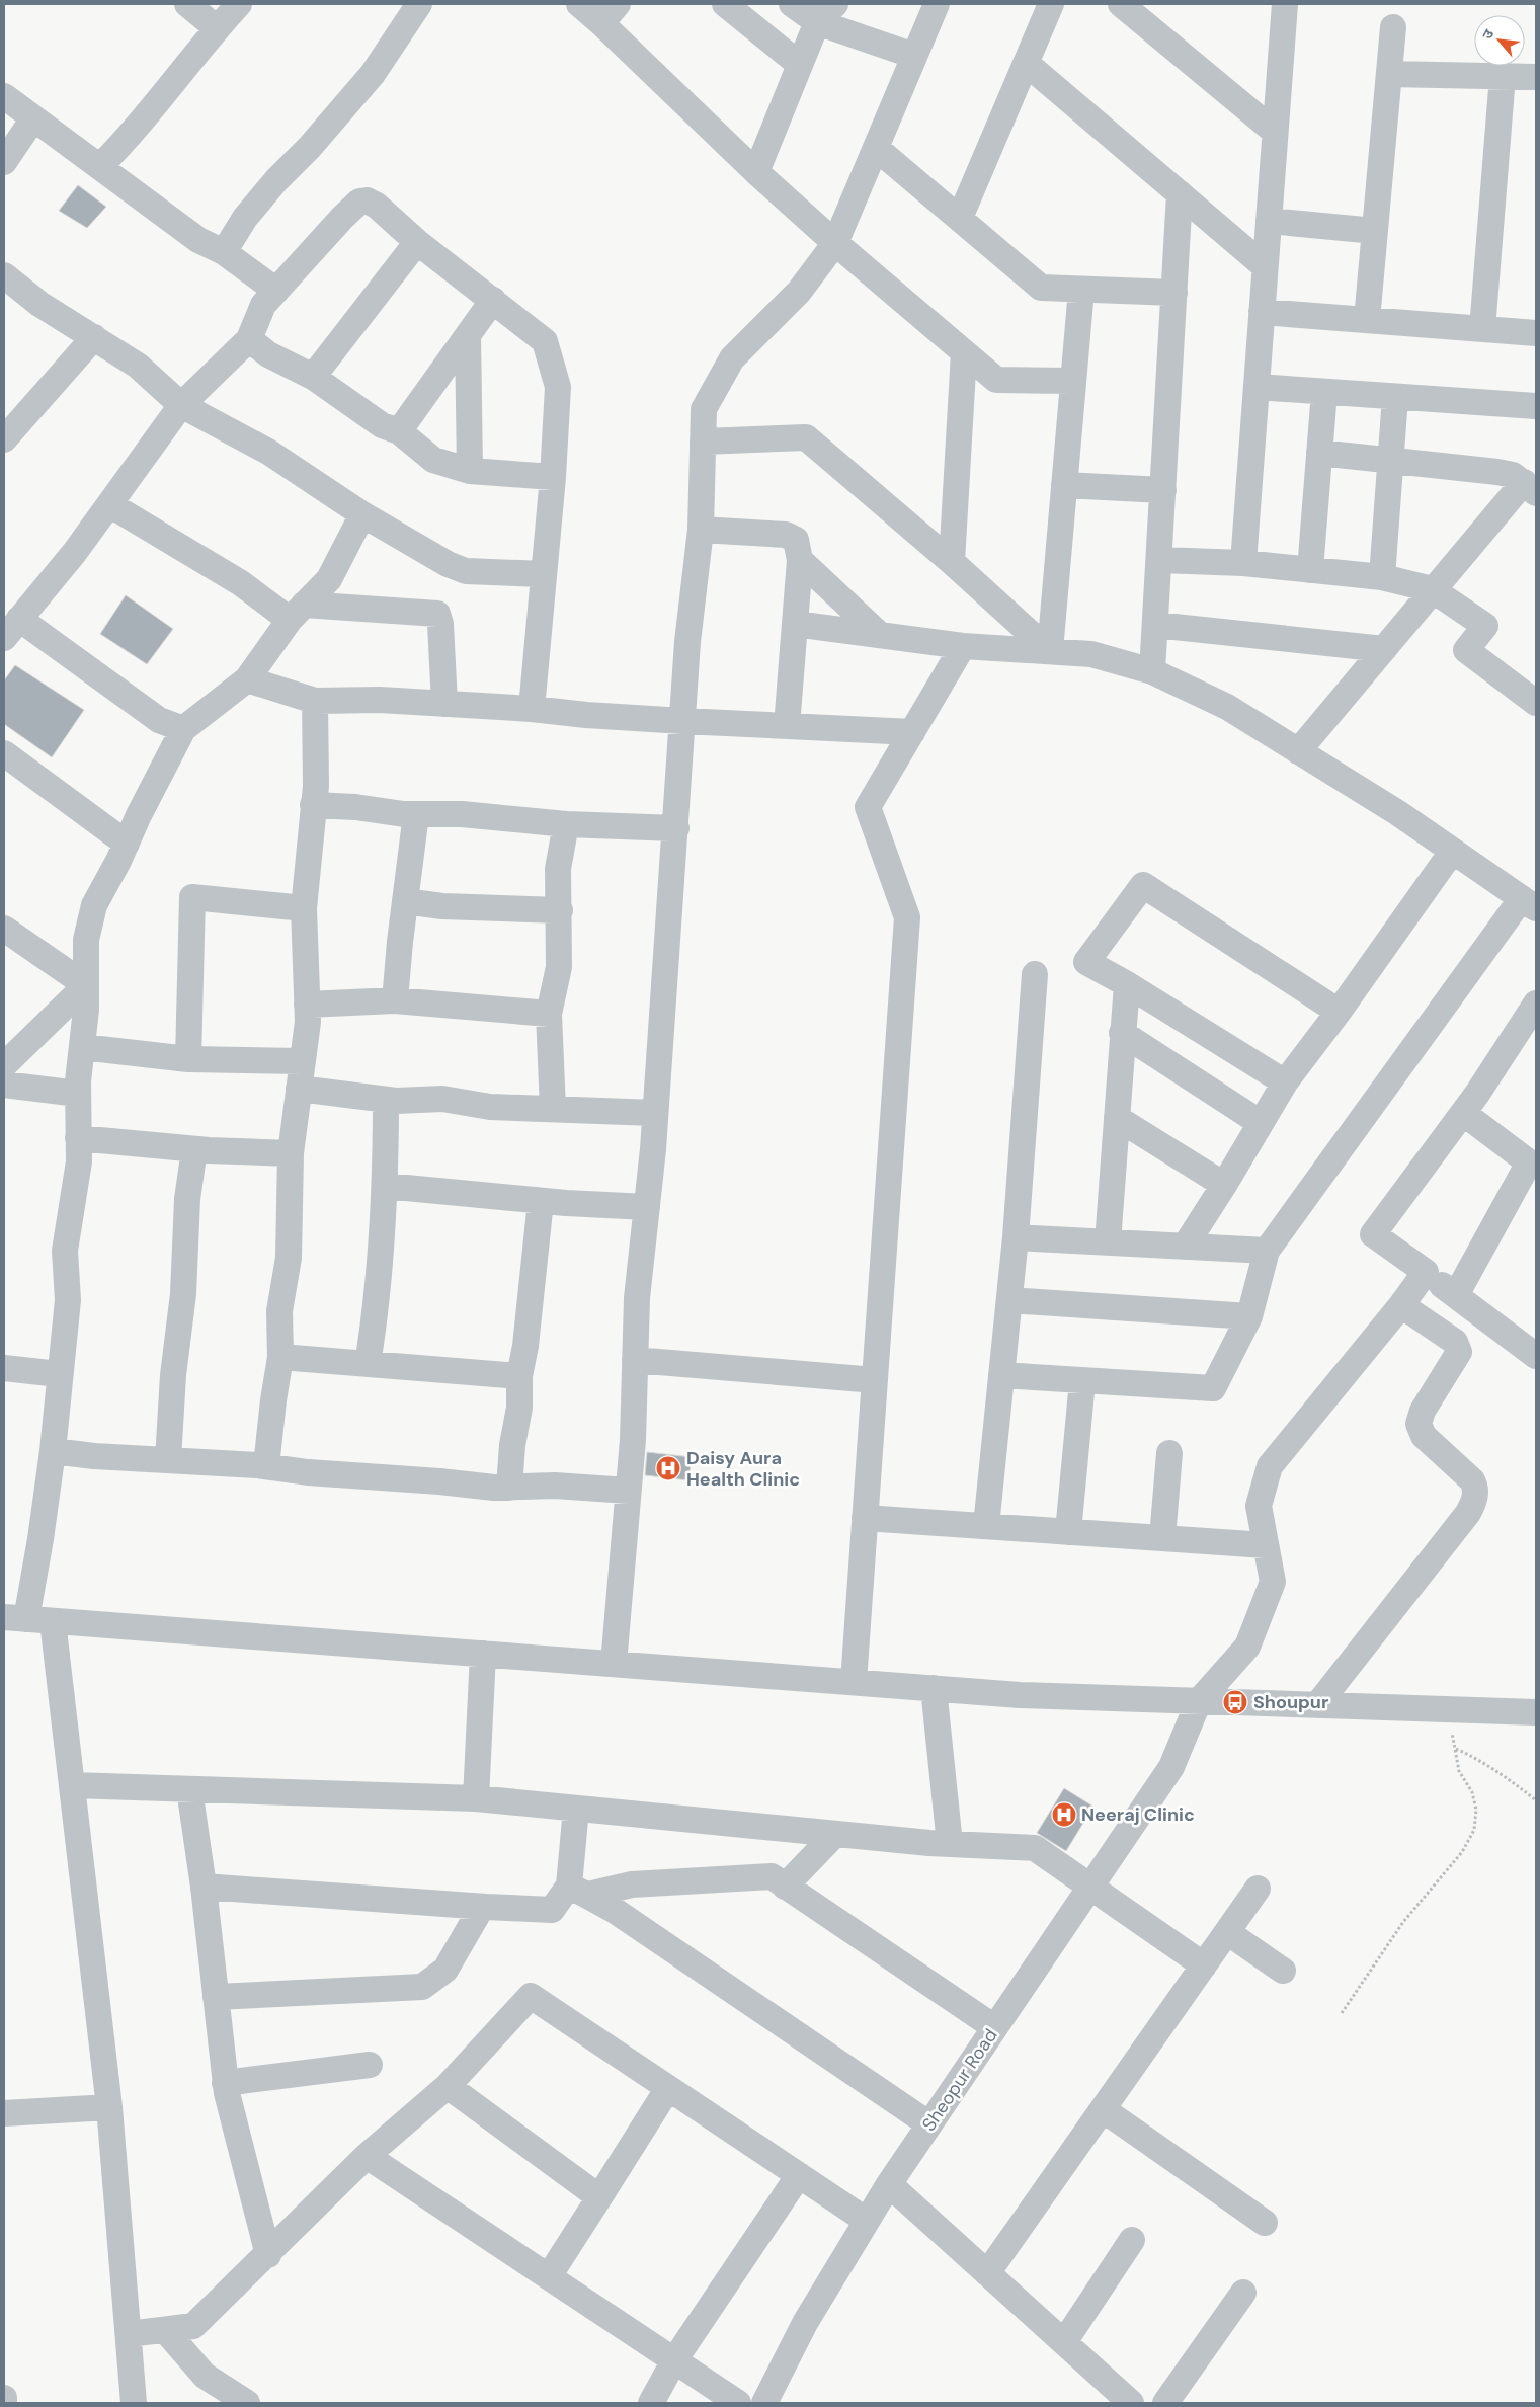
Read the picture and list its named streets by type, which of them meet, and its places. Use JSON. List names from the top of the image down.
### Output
{
  "streets": {
    "street": ["Sheopur Road"]
  },
  "places": {
    "hospital": ["Daisy Aura Health Clinic", "Neeraj Clinic"],
    "bus stop": ["Shoupur"]
  },
  "north": "top left"
}
